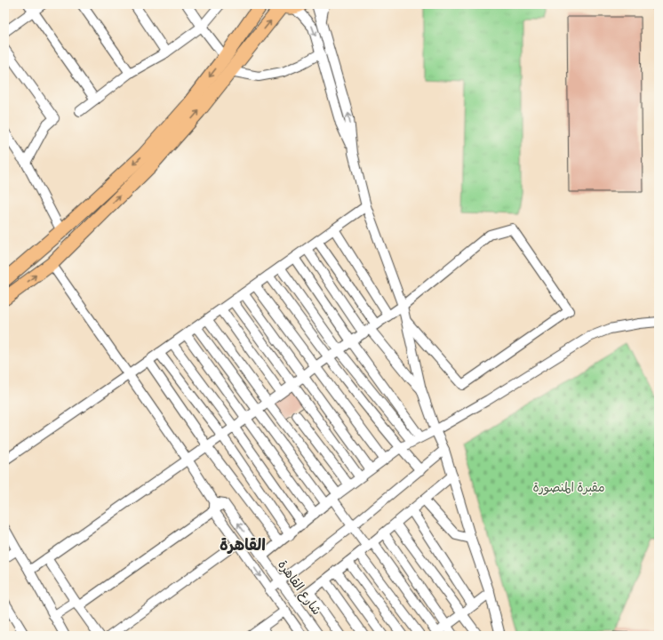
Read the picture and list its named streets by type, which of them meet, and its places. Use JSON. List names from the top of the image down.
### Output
{
  "streets": {
    "street": ["شارع القاهرة"]
  },
  "districts": ["القاهرة"],
  "parks": ["مقبرة المنصورة"]
}
